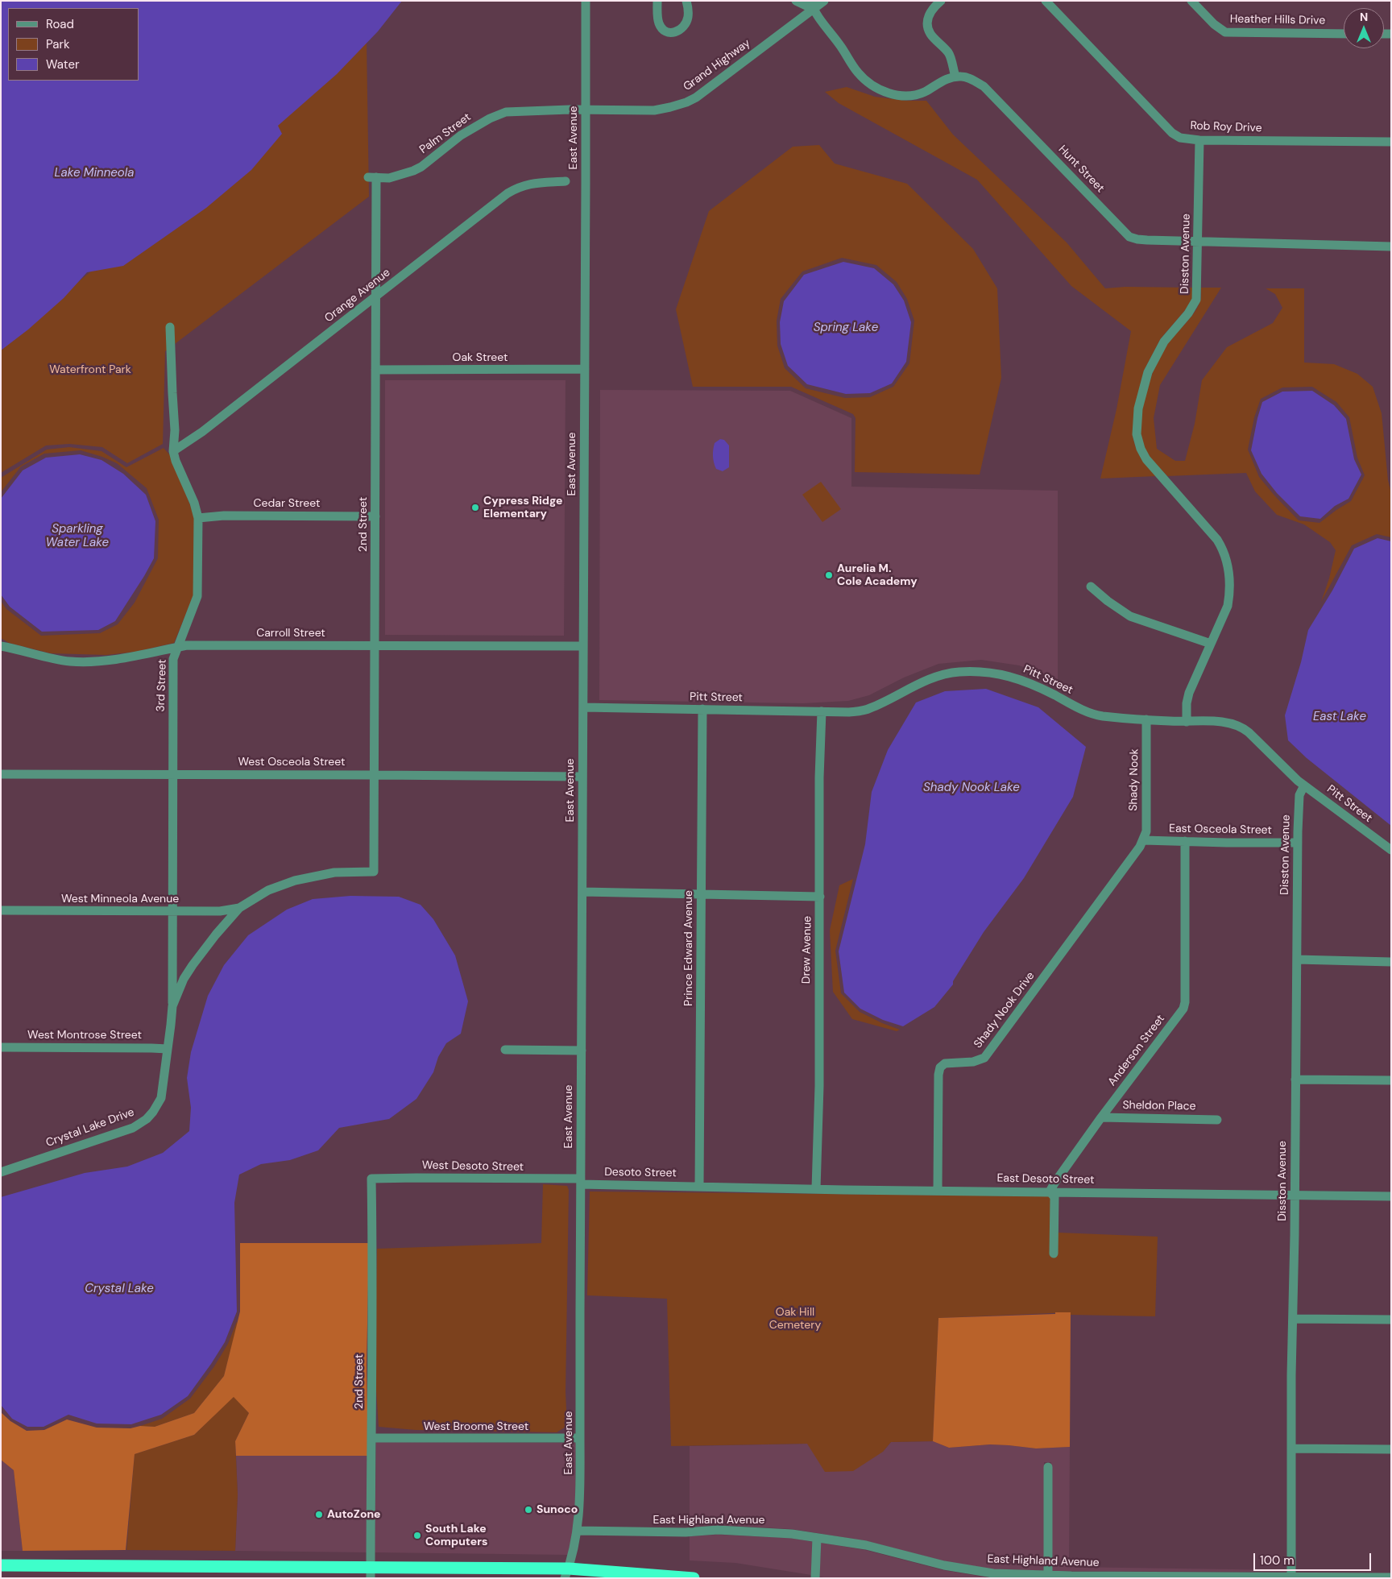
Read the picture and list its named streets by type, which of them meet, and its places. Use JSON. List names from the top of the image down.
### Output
{
  "streets": {
    "street": [
      "Heather Hills Drive",
      "Grand Highway",
      "Rob Roy Drive",
      "Palm Street",
      "East Avenue",
      "Hunt Street",
      "Disston Avenue",
      "Orange Avenue",
      "Oak Street",
      "Cedar Street",
      "2nd Street",
      "Carroll Street",
      "Pitt Street",
      "3rd Street",
      "West Osceola Street",
      "Shady Nook",
      "East Osceola Street",
      "West Minneola Avenue",
      "Prince Edward Avenue",
      "Drew Avenue",
      "Shady Nook Drive",
      "West Montrose Street",
      "Anderson Street",
      "Sheldon Place",
      "Crystal Lake Drive",
      "West Desoto Street",
      "Desoto Street",
      "East Desoto Street",
      "West Broome Street",
      "East Highland Avenue"
    ]
  },
  "crossings": [
    ["Grand Highway", "Palm Street"],
    ["Grand Highway", "East Avenue"],
    ["Rob Roy Drive", "Disston Avenue"],
    ["Palm Street", "East Avenue"],
    ["Palm Street", "2nd Street"],
    ["East Avenue", "Oak Street"],
    ["East Avenue", "Carroll Street"],
    ["East Avenue", "Pitt Street"],
    ["East Avenue", "West Osceola Street"],
    ["East Avenue", "West Desoto Street"],
    ["East Avenue", "Desoto Street"],
    ["East Avenue", "West Broome Street"],
    ["East Avenue", "East Highland Avenue"],
    ["Hunt Street", "Disston Avenue"],
    ["Disston Avenue", "Pitt Street"],
    ["Disston Avenue", "East Osceola Street"],
    ["Disston Avenue", "East Desoto Street"],
    ["Disston Avenue", "East Highland Avenue"],
    ["Orange Avenue", "2nd Street"],
    ["Orange Avenue", "3rd Street"],
    ["Oak Street", "2nd Street"],
    ["Cedar Street", "2nd Street"],
    ["Cedar Street", "3rd Street"],
    ["2nd Street", "Carroll Street"],
    ["2nd Street", "West Osceola Street"],
    ["2nd Street", "Crystal Lake Drive"],
    ["2nd Street", "West Desoto Street"],
    ["2nd Street", "West Broome Street"],
    ["Carroll Street", "3rd Street"],
    ["Pitt Street", "Shady Nook"],
    ["Pitt Street", "Prince Edward Avenue"],
    ["Pitt Street", "Drew Avenue"],
    ["3rd Street", "West Osceola Street"],
    ["3rd Street", "West Minneola Avenue"],
    ["3rd Street", "Crystal Lake Drive"],
    ["Shady Nook", "East Osceola Street"],
    ["Shady Nook", "Shady Nook Drive"],
    ["East Osceola Street", "Shady Nook Drive"],
    ["East Osceola Street", "Anderson Street"],
    ["West Minneola Avenue", "Crystal Lake Drive"],
    ["Prince Edward Avenue", "Desoto Street"],
    ["Prince Edward Avenue", "East Desoto Street"],
    ["Drew Avenue", "East Desoto Street"],
    ["Shady Nook Drive", "East Desoto Street"],
    ["West Montrose Street", "Crystal Lake Drive"],
    ["Anderson Street", "Sheldon Place"],
    ["Anderson Street", "East Desoto Street"],
    ["West Desoto Street", "Desoto Street"],
    ["Desoto Street", "East Desoto Street"]
  ],
  "water": [
    "Lake Minneola",
    "Spring Lake",
    "Sparkling Water Lake",
    "East Lake",
    "Shady Nook Lake",
    "Crystal Lake"
  ],
  "parks": ["Waterfront Park", "Oak Hill Cemetery"],
  "places": [
    "Cypress Ridge Elementary",
    "Aurelia M. Cole Academy",
    "Sunoco",
    "AutoZone",
    "South Lake Computers"
  ],
  "legend": ["Road", "Park", "Water"],
  "scale_bar": "100 m",
  "north": "top"
}
